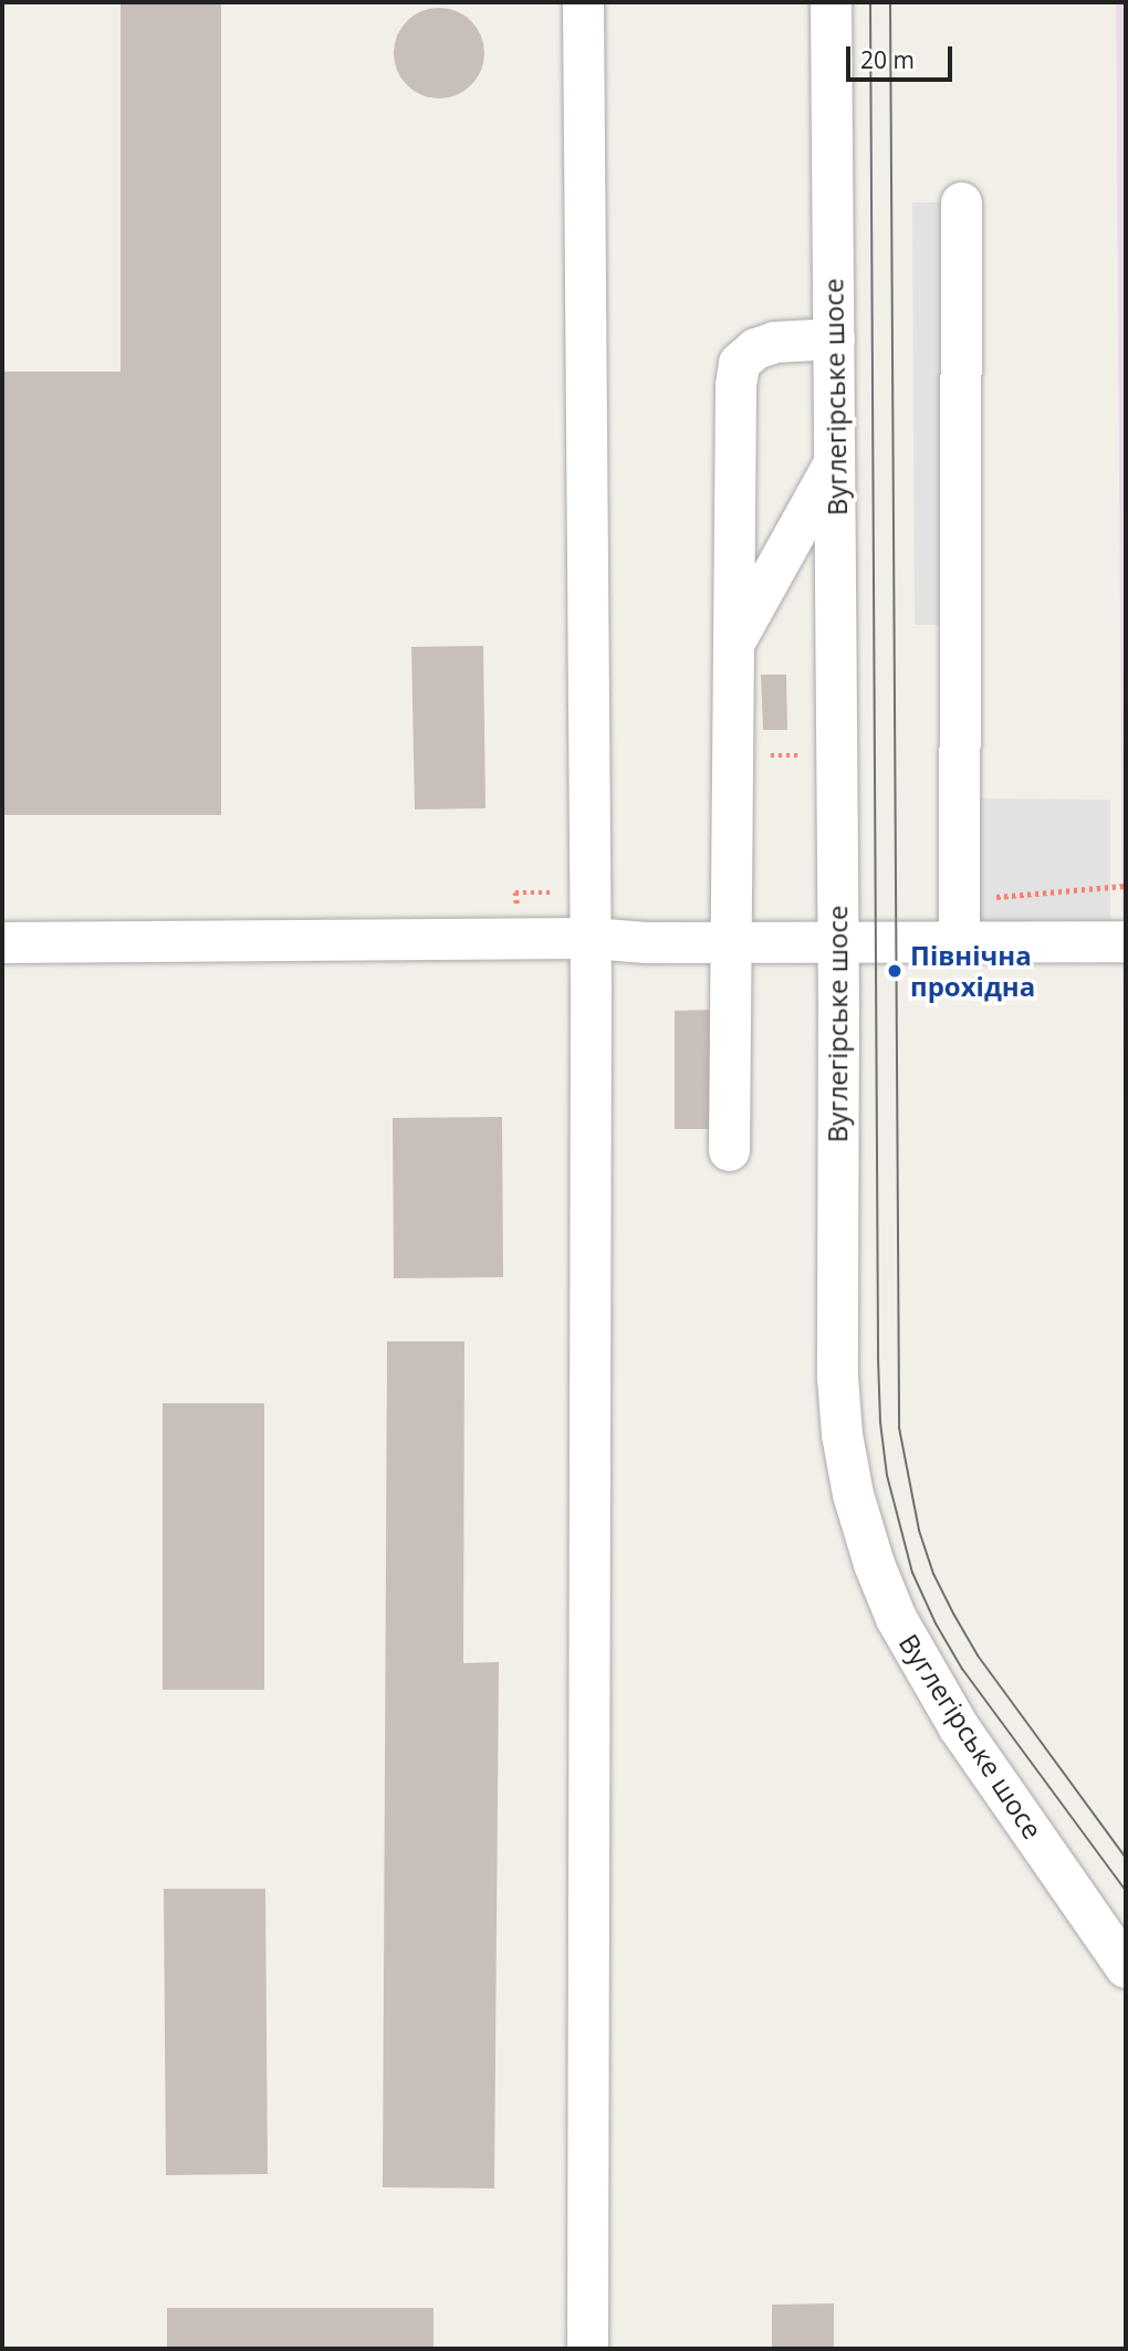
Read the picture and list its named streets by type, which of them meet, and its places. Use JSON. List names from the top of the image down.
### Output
{
  "streets": {
    "street": ["Вуглегірське шосе"]
  },
  "places": ["Північна прохідна"],
  "scale_bar": "20 m"
}
